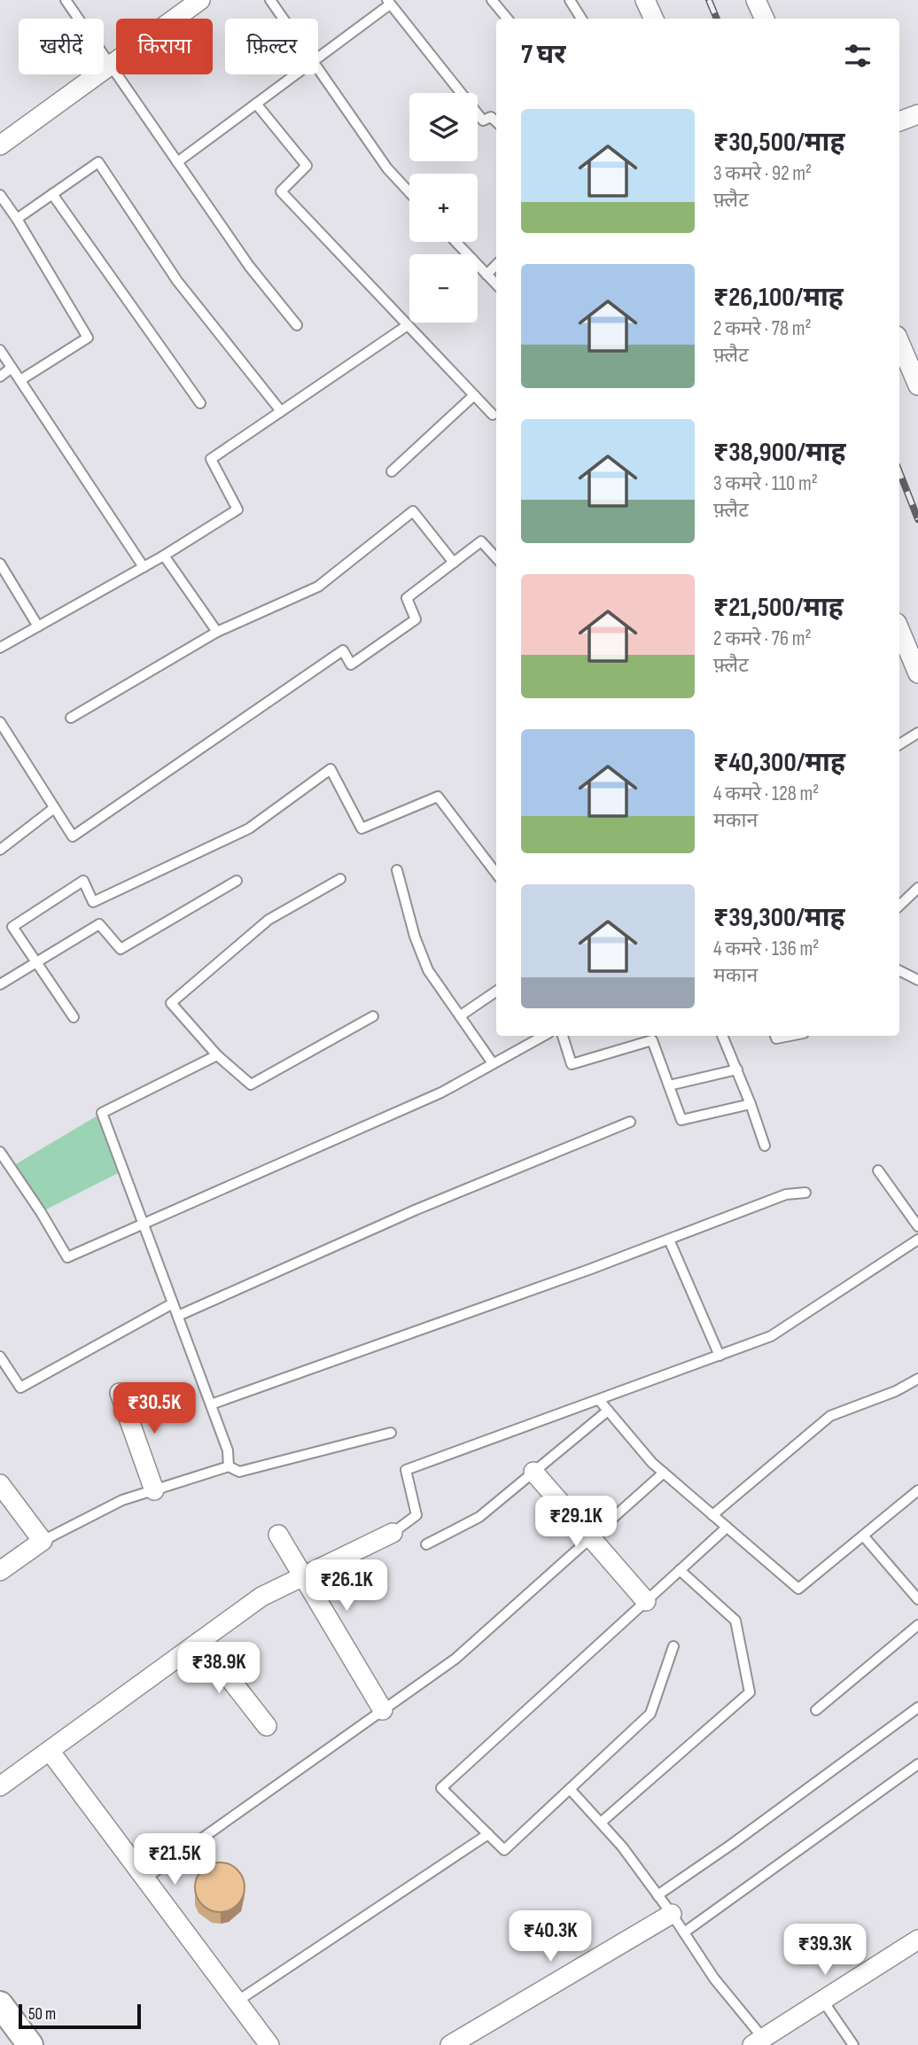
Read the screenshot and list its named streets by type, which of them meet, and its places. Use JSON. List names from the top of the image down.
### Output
{
  "scale_bar": "50 m",
  "page": {
    "chip": ["खरीदें", "किराया", "फ़िल्टर"],
    "heading": "7 घर",
    "map_buttons": ["+", "−"],
    "list": [
      {
        "name": "₹30,500/माह",
        "note": "3 कमरे · 92 m² · फ़्लैट"
      },
      {
        "name": "₹26,100/माह",
        "note": "2 कमरे · 78 m² · फ़्लैट"
      },
      {
        "name": "₹38,900/माह",
        "note": "3 कमरे · 110 m² · फ़्लैट"
      },
      {
        "name": "₹21,500/माह",
        "note": "2 कमरे · 76 m² · फ़्लैट"
      },
      {
        "name": "₹40,300/माह",
        "note": "4 कमरे · 128 m² · मकान"
      },
      {
        "name": "₹39,300/माह",
        "note": "4 कमरे · 136 m² · मकान"
      }
    ],
    "price": [
      "₹30.5K",
      "₹29.1K",
      "₹26.1K",
      "₹38.9K",
      "₹21.5K",
      "₹40.3K",
      "₹39.3K"
    ],
    "scale": "50 m"
  }
}
